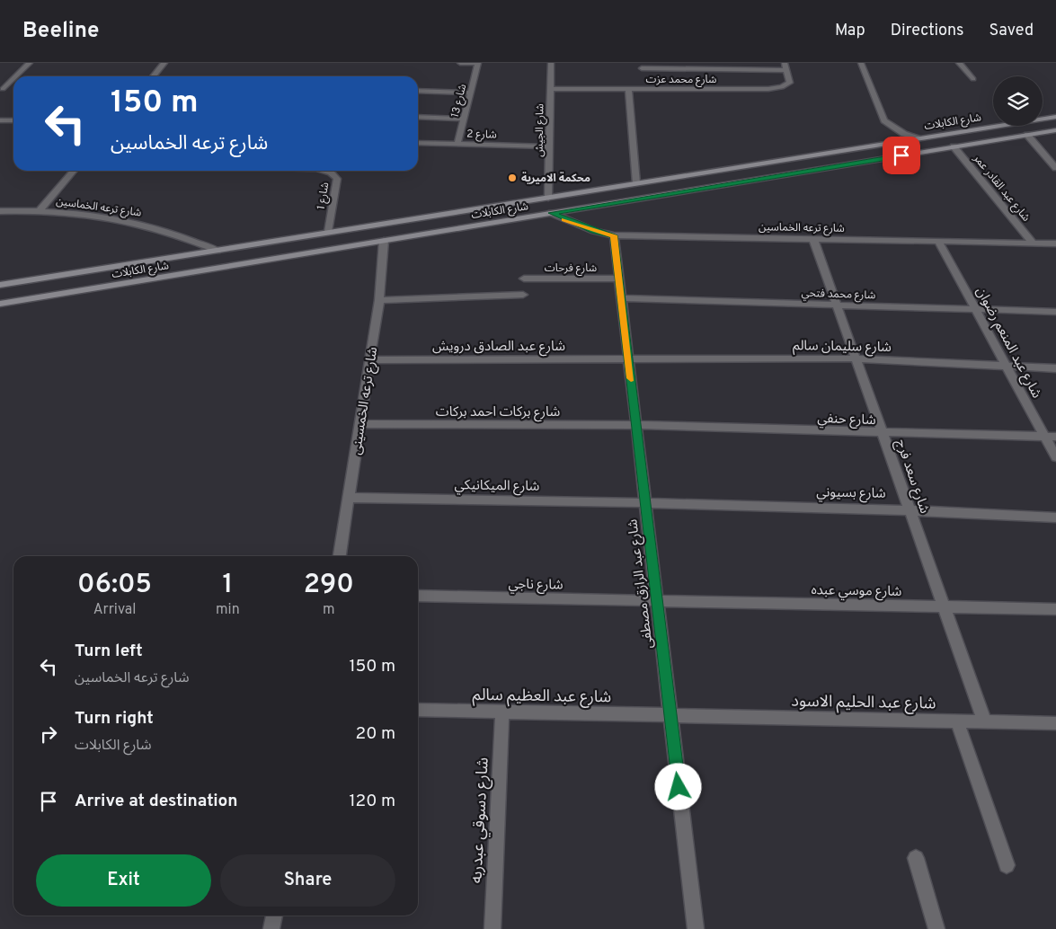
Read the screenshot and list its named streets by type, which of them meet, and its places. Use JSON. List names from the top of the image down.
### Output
{
  "streets": {
    "main road": ["شارع الكابلات"],
    "street": [
      "شارع محمد عزت",
      "شارع 13",
      "شارع الجيش",
      "شارع 2",
      "شارع عبد القادر عمر",
      "شارع 1",
      "شارع ترعه الخماسين",
      "شارع فرحات",
      "شارع محمد فتحي",
      "شارع عبد المنعم رضوان",
      "شارع عبد الصادق درويش",
      "شارع سليمان سالم",
      "شارع ترعه الخمسينى",
      "شارع بركات احمد بركات",
      "شارع حنفي",
      "شارع سعد فرج",
      "شارع الميكانيكي",
      "شارع بسيوني",
      "شارع ناجي",
      "شارع عبد الرازق مصطفى",
      "شارع موسي عبده",
      "شارع عبد العظيم سالم",
      "شارع عبد الحليم الاسود",
      "شارع دسوقي عبدربه"
    ]
  },
  "crossings": [
    ["شارع محمد عزت", "شارع الجيش"],
    ["شارع 13", "شارع 2"],
    ["شارع الكابلات", "شارع الجيش"],
    ["شارع الكابلات", "شارع عبد القادر عمر"],
    ["شارع الكابلات", "شارع 1"],
    ["شارع الكابلات", "شارع ترعه الخماسين"],
    ["شارع الكابلات", "شارع ترعه الخمسينى"],
    ["شارع الجيش", "شارع 2"],
    ["شارع عبد القادر عمر", "شارع ترعه الخماسين"],
    ["شارع ترعه الخماسين", "شارع عبد المنعم رضوان"],
    ["شارع ترعه الخماسين", "شارع سعد فرج"],
    ["شارع ترعه الخماسين", "شارع عبد الرازق مصطفى"],
    ["شارع فرحات", "شارع عبد الرازق مصطفى"],
    ["شارع محمد فتحي", "شارع عبد المنعم رضوان"],
    ["شارع محمد فتحي", "شارع سعد فرج"],
    ["شارع محمد فتحي", "شارع عبد الرازق مصطفى"],
    ["شارع عبد المنعم رضوان", "شارع سليمان سالم"],
    ["شارع عبد المنعم رضوان", "شارع حنفي"],
    ["شارع عبد الصادق درويش", "شارع سليمان سالم"],
    ["شارع عبد الصادق درويش", "شارع ترعه الخمسينى"],
    ["شارع عبد الصادق درويش", "شارع عبد الرازق مصطفى"],
    ["شارع سليمان سالم", "شارع سعد فرج"],
    ["شارع سليمان سالم", "شارع عبد الرازق مصطفى"],
    ["شارع ترعه الخمسينى", "شارع بركات احمد بركات"],
    ["شارع ترعه الخمسينى", "شارع الميكانيكي"],
    ["شارع بركات احمد بركات", "شارع حنفي"],
    ["شارع بركات احمد بركات", "شارع عبد الرازق مصطفى"],
    ["شارع حنفي", "شارع سعد فرج"],
    ["شارع حنفي", "شارع عبد الرازق مصطفى"],
    ["شارع سعد فرج", "شارع بسيوني"],
    ["شارع سعد فرج", "شارع موسي عبده"],
    ["شارع سعد فرج", "شارع عبد الحليم الاسود"],
    ["شارع الميكانيكي", "شارع بسيوني"],
    ["شارع الميكانيكي", "شارع عبد الرازق مصطفى"],
    ["شارع بسيوني", "شارع عبد الرازق مصطفى"],
    ["شارع ناجي", "شارع عبد الرازق مصطفى"],
    ["شارع ناجي", "شارع موسي عبده"],
    ["شارع عبد الرازق مصطفى", "شارع موسي عبده"],
    ["شارع عبد الرازق مصطفى", "شارع عبد العظيم سالم"],
    ["شارع عبد الرازق مصطفى", "شارع عبد الحليم الاسود"],
    ["شارع عبد العظيم سالم", "شارع عبد الحليم الاسود"],
    ["شارع عبد العظيم سالم", "شارع دسوقي عبدربه"]
  ],
  "places": ["محكمة الاميرية"],
  "page": {
    "header": "Beeline",
    "nav": ["Map", "Directions", "Saved"],
    "turn": ["150 m", "شارع ترعه الخماسين"],
    "eta": [
      "06:05",
      "Arrival",
      "1",
      "min",
      "290",
      "m"
    ],
    "list": [
      {
        "name": "Turn left",
        "note": "شارع ترعه الخماسين",
        "value": "150 m"
      },
      {
        "name": "Turn right",
        "note": "شارع الكابلات",
        "value": "20 m"
      },
      {
        "name": "Arrive at destination",
        "value": "120 m"
      }
    ],
    "buttons": ["Exit", "Share"]
  }
}
